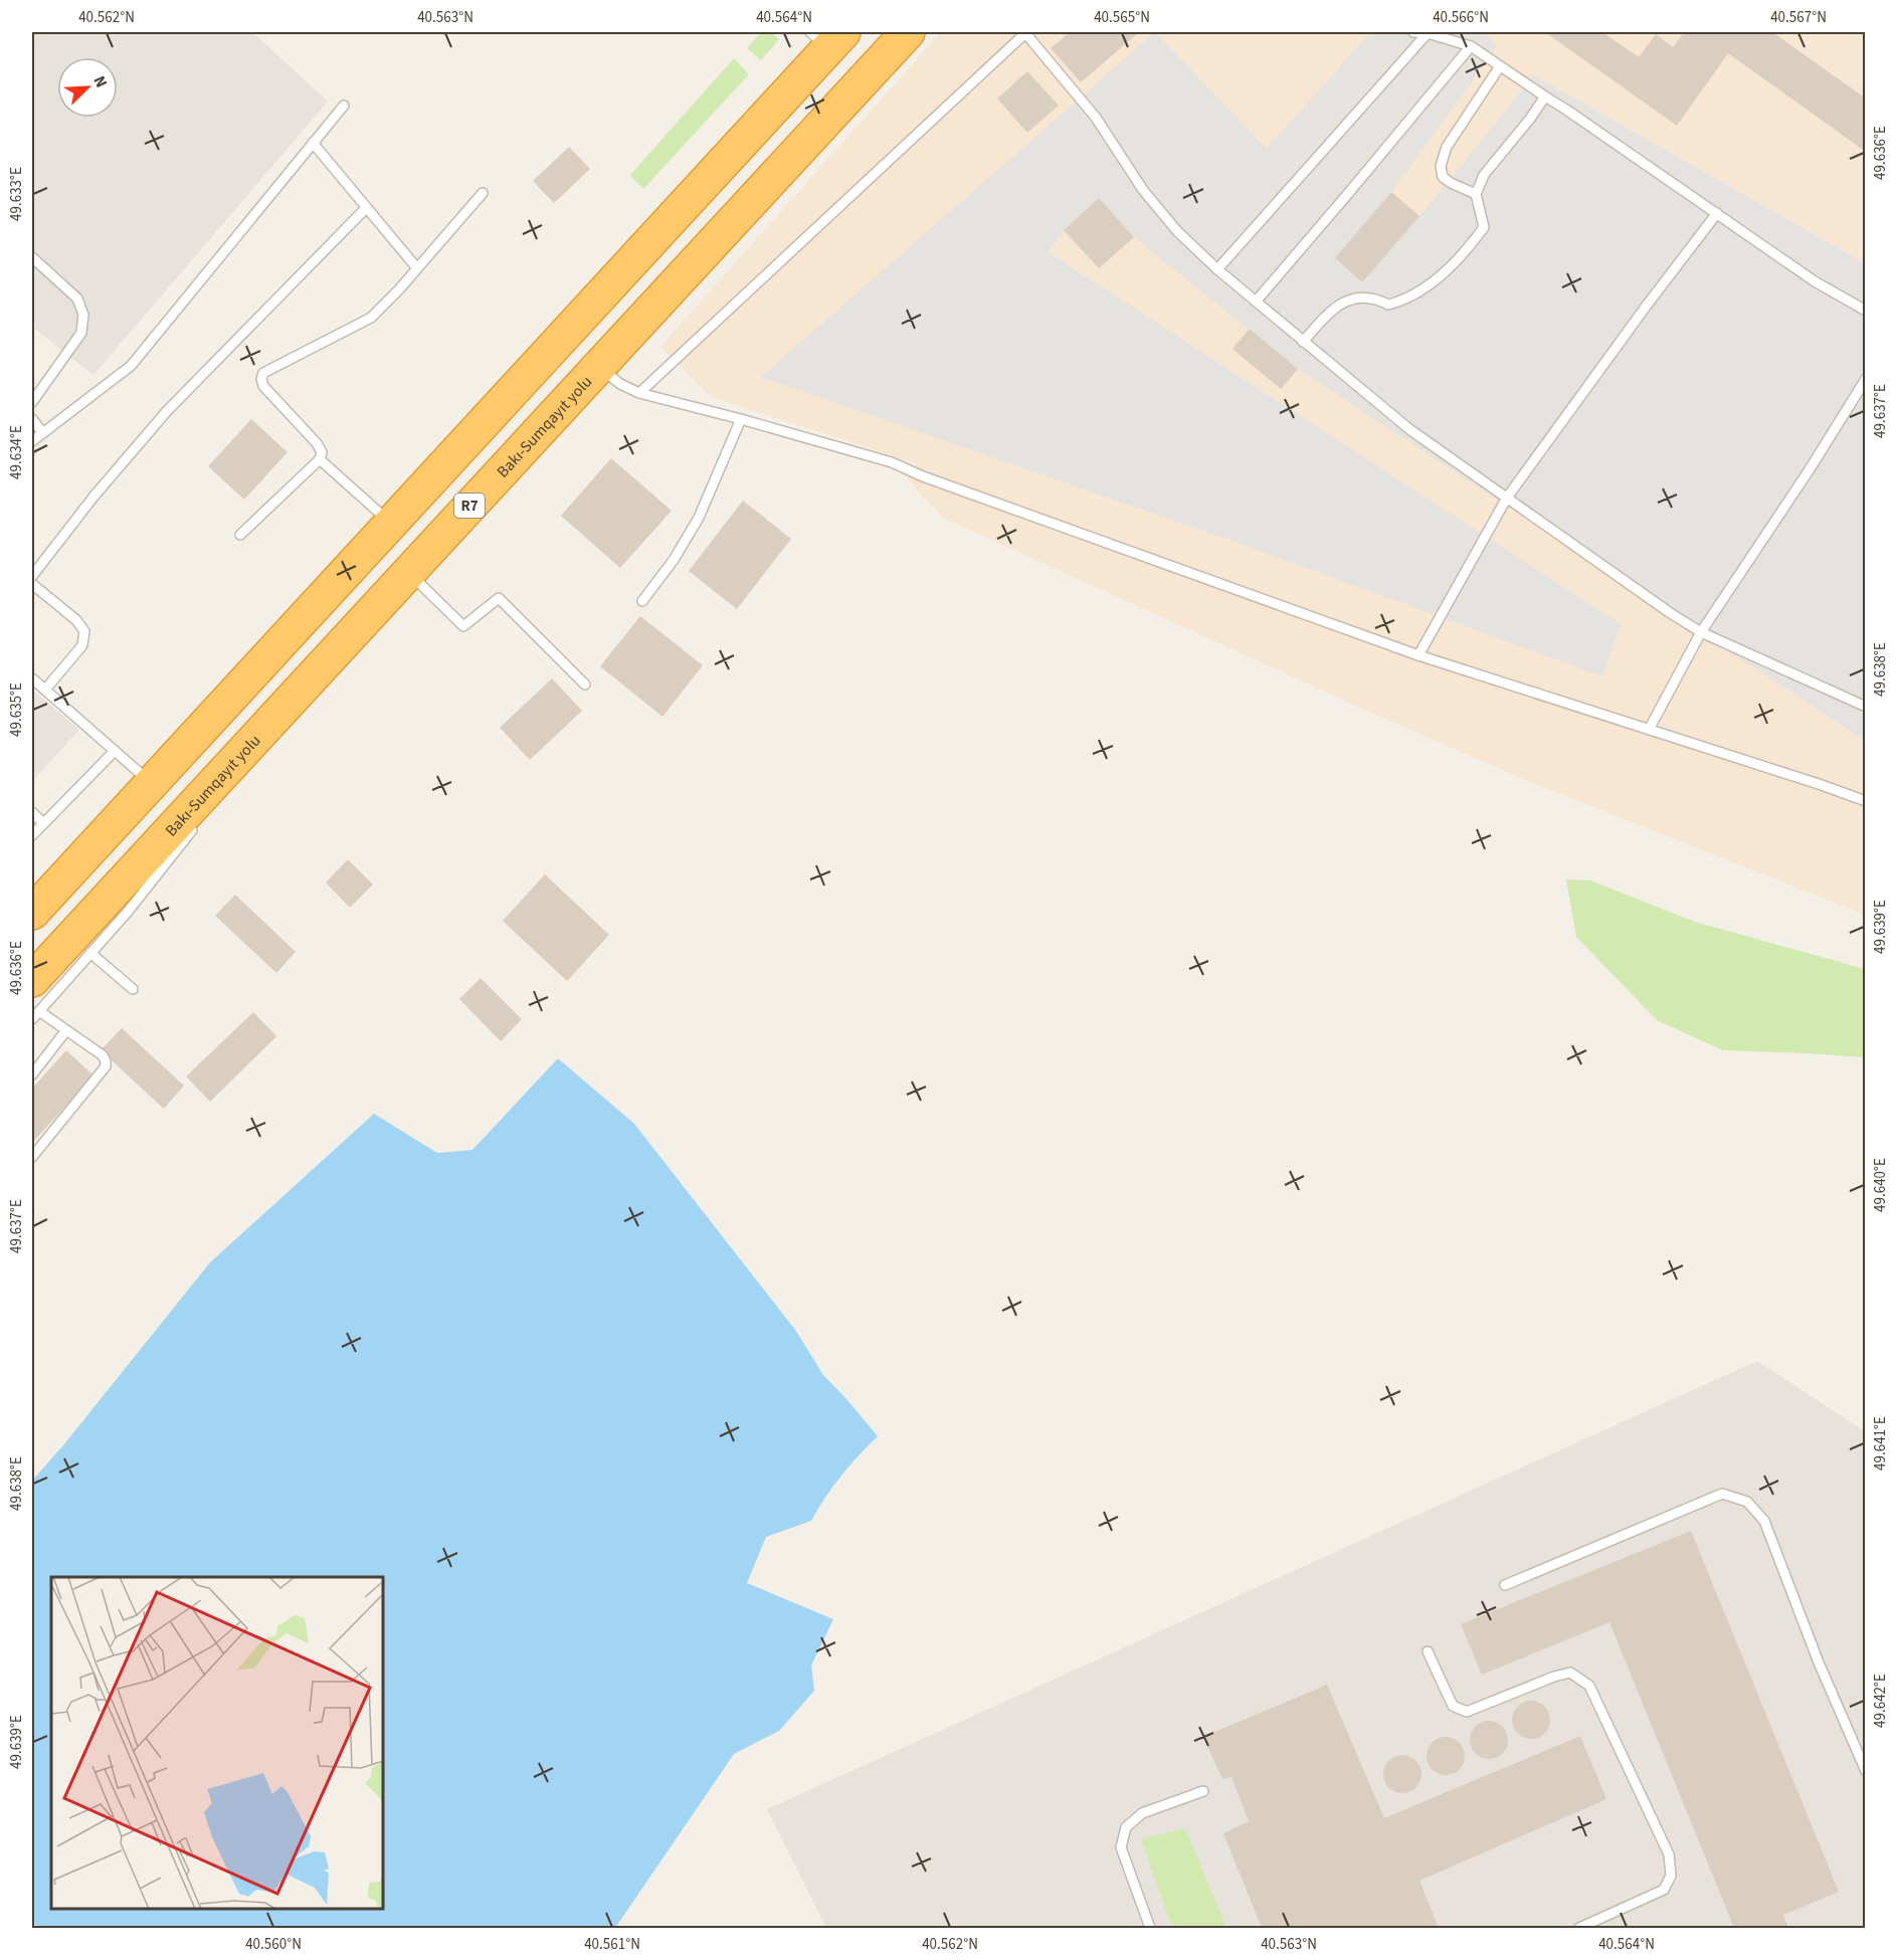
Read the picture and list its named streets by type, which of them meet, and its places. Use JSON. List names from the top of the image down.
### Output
{
  "streets": {
    "highway": ["Bakı-Sumqayıt yolu", "R7"]
  },
  "north": "top right",
  "coordinates": [
    "40.562°N",
    "40.563°N",
    "40.564°N",
    "40.565°N",
    "40.566°N",
    "40.567°N",
    "49.636°E",
    "49.633°E",
    "49.637°E",
    "49.634°E",
    "49.638°E",
    "49.635°E",
    "49.639°E",
    "49.640°E",
    "49.641°E",
    "49.642°E",
    "40.560°N",
    "40.561°N"
  ]
}
